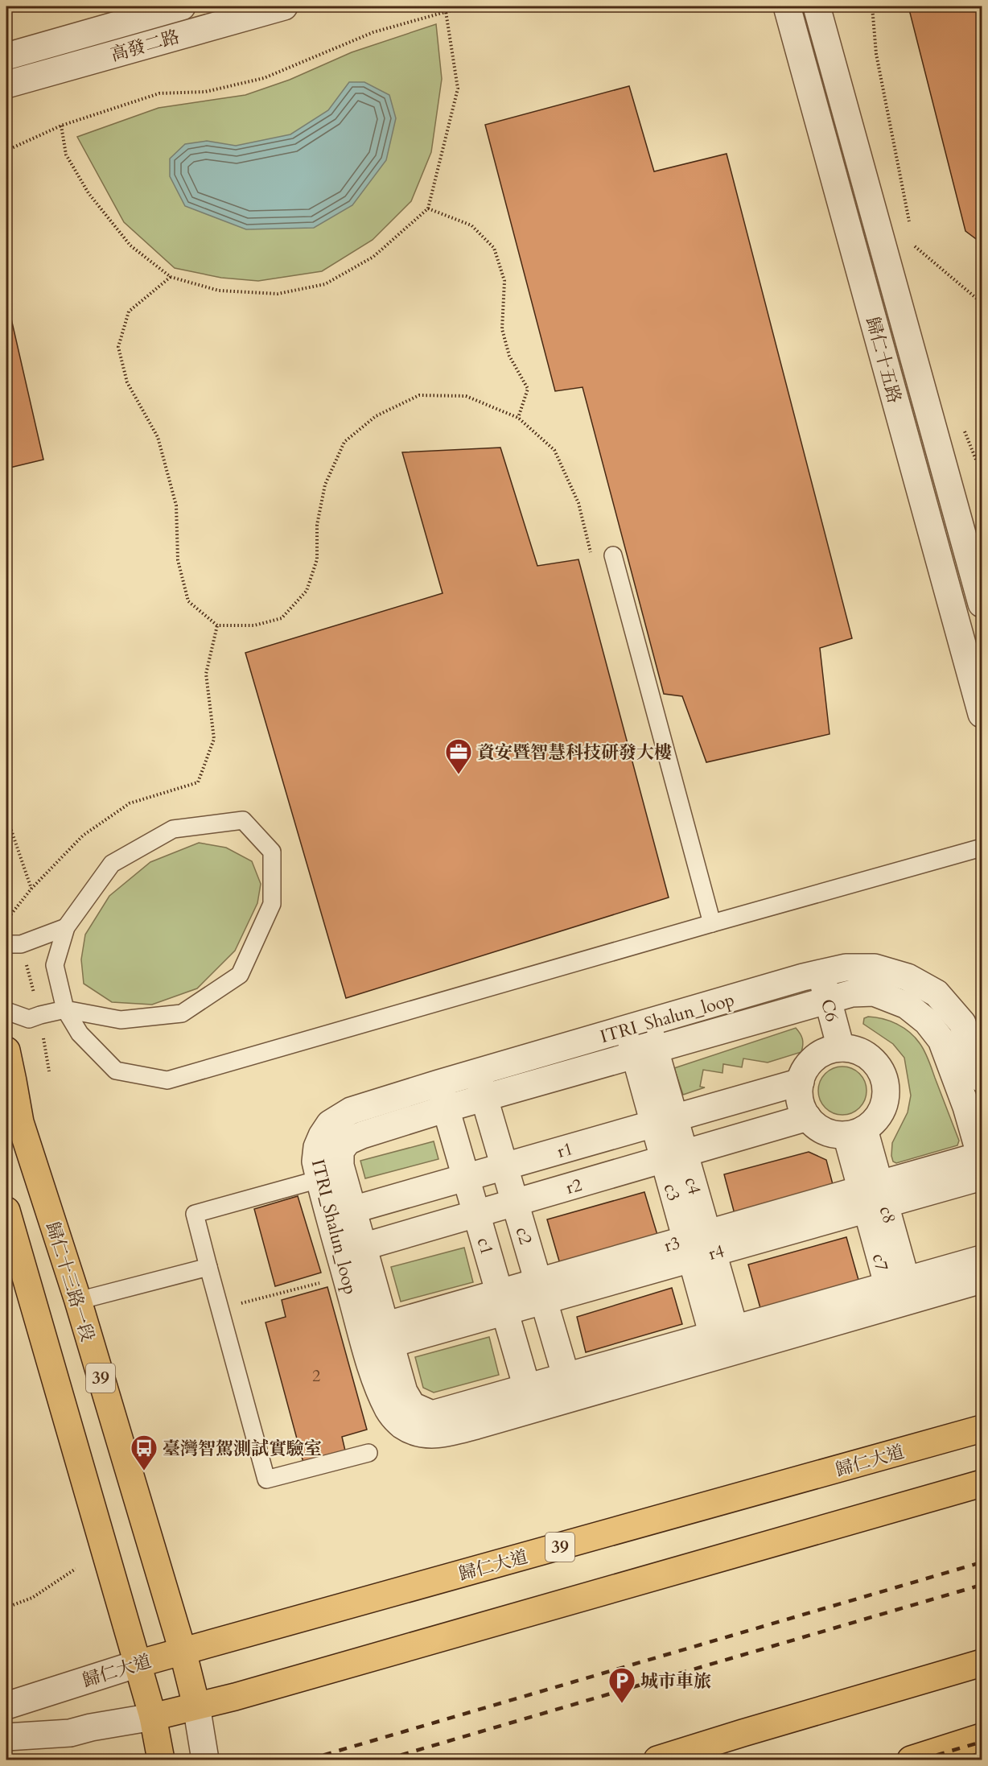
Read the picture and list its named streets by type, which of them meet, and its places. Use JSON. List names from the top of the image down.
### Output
{
  "streets": {
    "main road": ["歸仁十三路一段", "39", "歸仁大道"],
    "street": [
      "高發二路",
      "歸仁十五路",
      "ITRI_Shalun_loop",
      "r1",
      "r2",
      "c4",
      "c3",
      "c8",
      "c2",
      "r3",
      "c1"
    ]
  },
  "crossings": [
    ["ITRI_Shalun_loop", "r1"],
    ["ITRI_Shalun_loop", "r2"],
    ["ITRI_Shalun_loop", "c4"],
    ["ITRI_Shalun_loop", "c3"],
    ["ITRI_Shalun_loop", "c8"],
    ["ITRI_Shalun_loop", "c2"],
    ["ITRI_Shalun_loop", "r3"],
    ["ITRI_Shalun_loop", "c1"],
    ["r1", "r2"],
    ["r1", "c4"],
    ["r1", "c2"],
    ["r1", "c1"],
    ["r2", "c4"],
    ["r2", "c3"],
    ["r2", "c2"],
    ["r2", "c1"],
    ["c4", "c3"],
    ["c3", "r3"],
    ["c8", "r3"],
    ["c2", "r3"],
    ["r3", "c1"],
    ["歸仁十三路一段", "歸仁大道"],
    ["39", "歸仁大道"]
  ],
  "places": {
    "office": ["資安暨智慧科技研發大樓"],
    "bus stop": ["臺灣智駕測試實驗室"],
    "parking": ["城市車旅"]
  },
  "house_numbers": ["2"]
}
